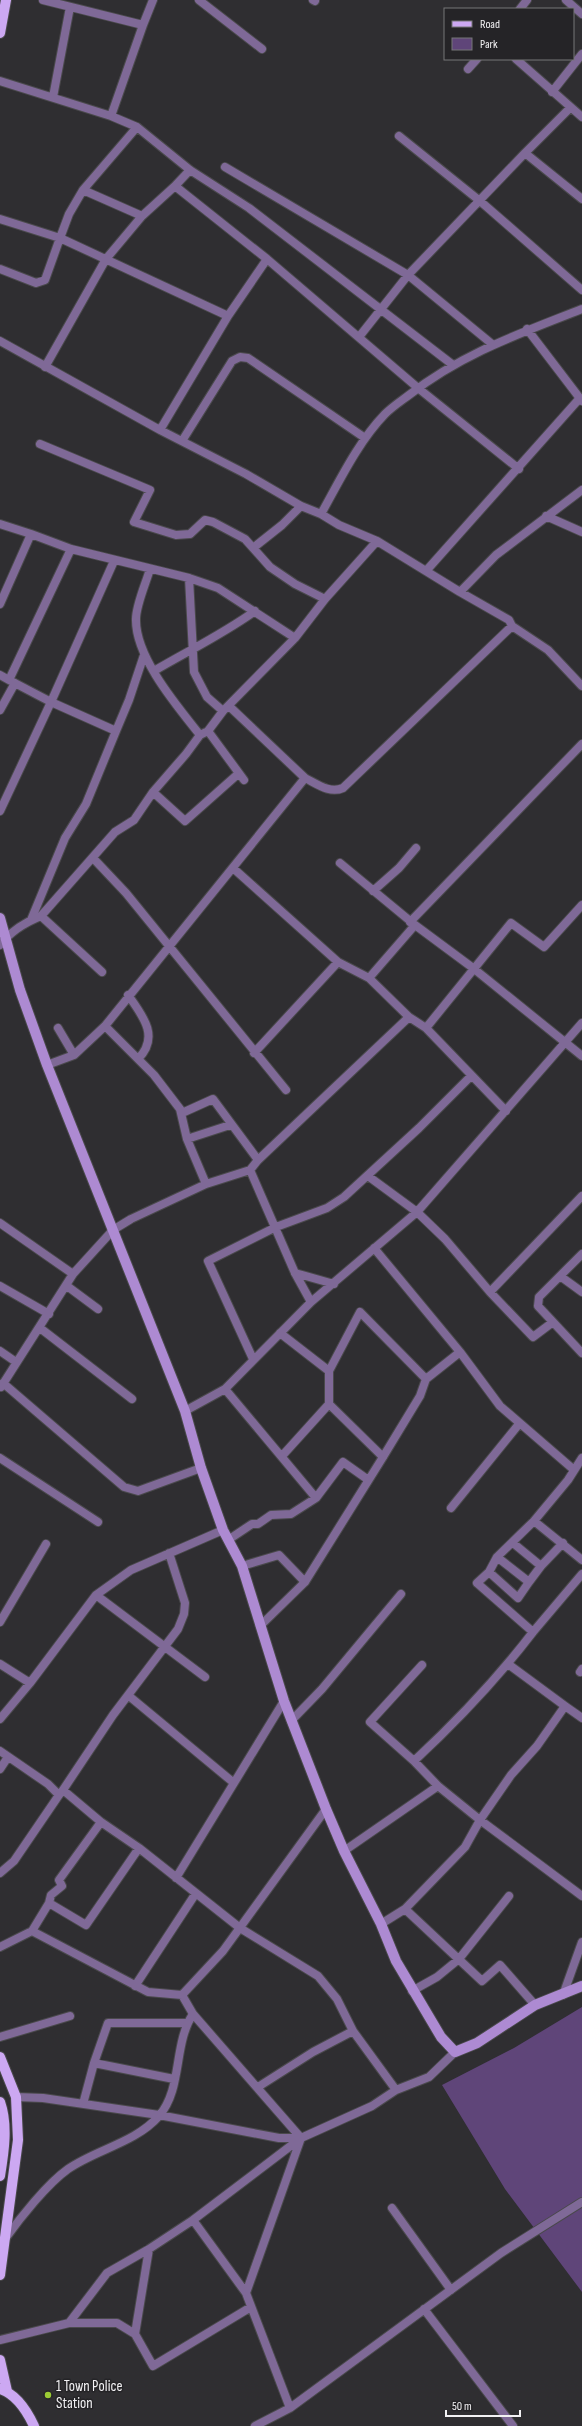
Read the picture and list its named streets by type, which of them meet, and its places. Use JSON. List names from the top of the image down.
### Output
{
  "places": ["1 Town Police Station"],
  "legend": ["Road", "Park"],
  "scale_bar": "50 m"
}
